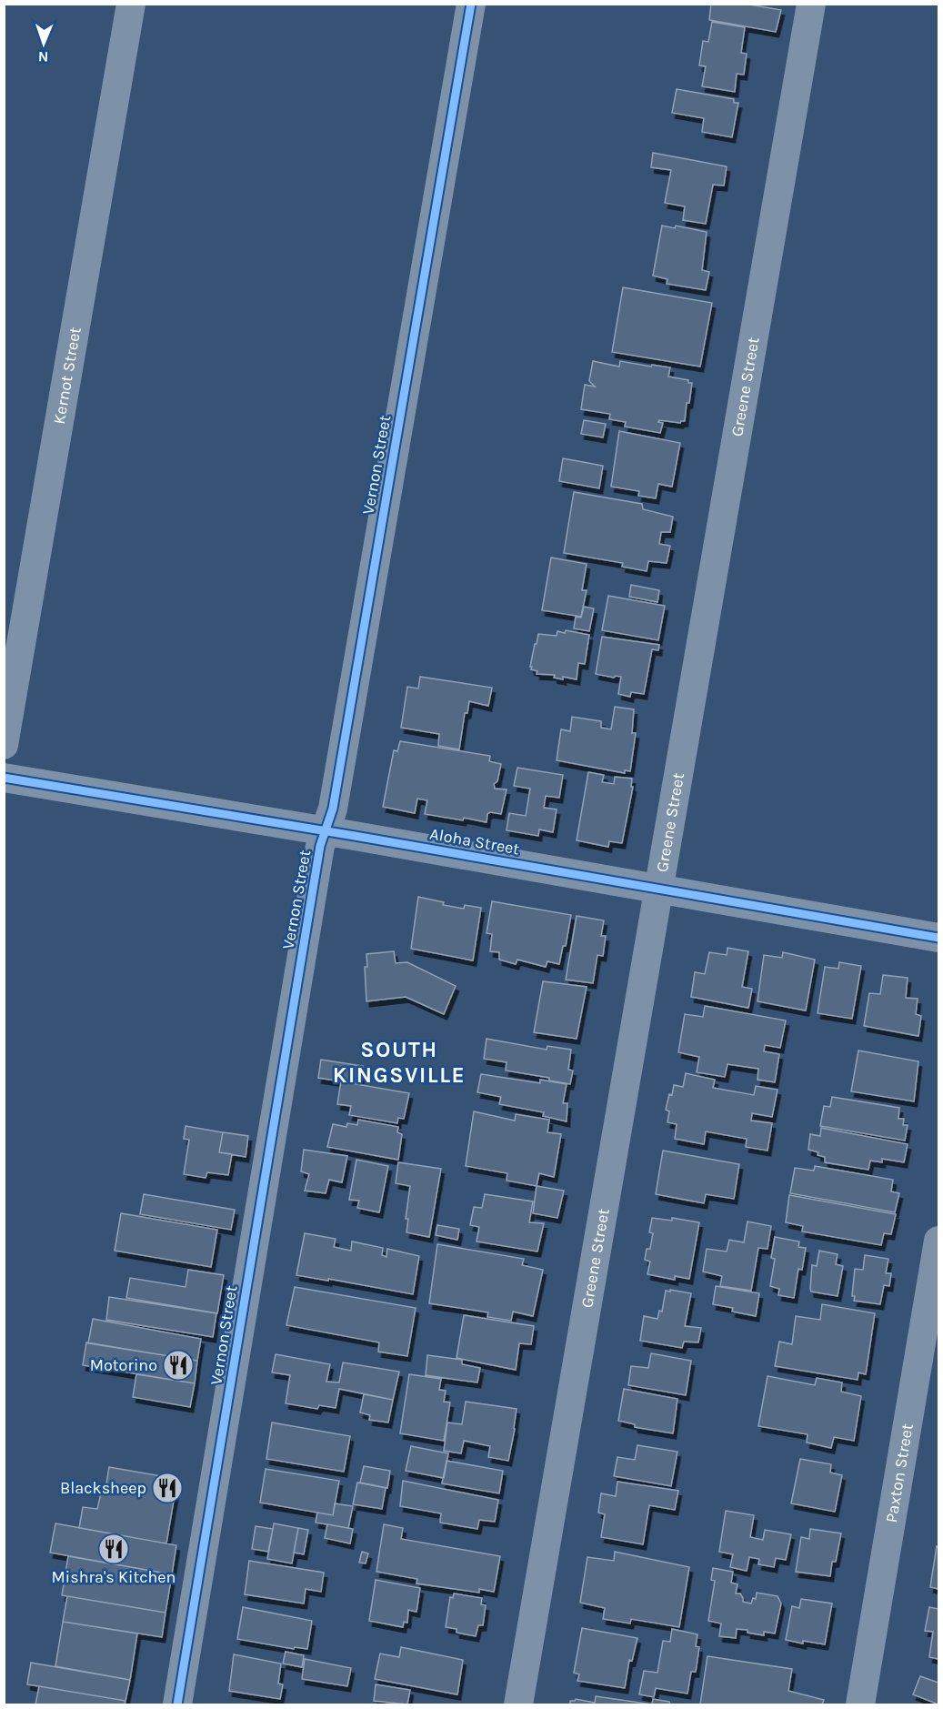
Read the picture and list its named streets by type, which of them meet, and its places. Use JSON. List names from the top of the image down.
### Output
{
  "streets": {
    "street": [
      "Kernot Street",
      "Greene Street",
      "Vernon Street",
      "Aloha Street",
      "Paxton Street"
    ]
  },
  "crossings": [
    ["Greene Street", "Aloha Street"],
    ["Vernon Street", "Aloha Street"]
  ],
  "districts": ["SOUTH KINGSVILLE"],
  "places": {
    "restaurant": ["Motorino", "Blacksheep", "Mishra's Kitchen"]
  },
  "north": "bottom"
}
